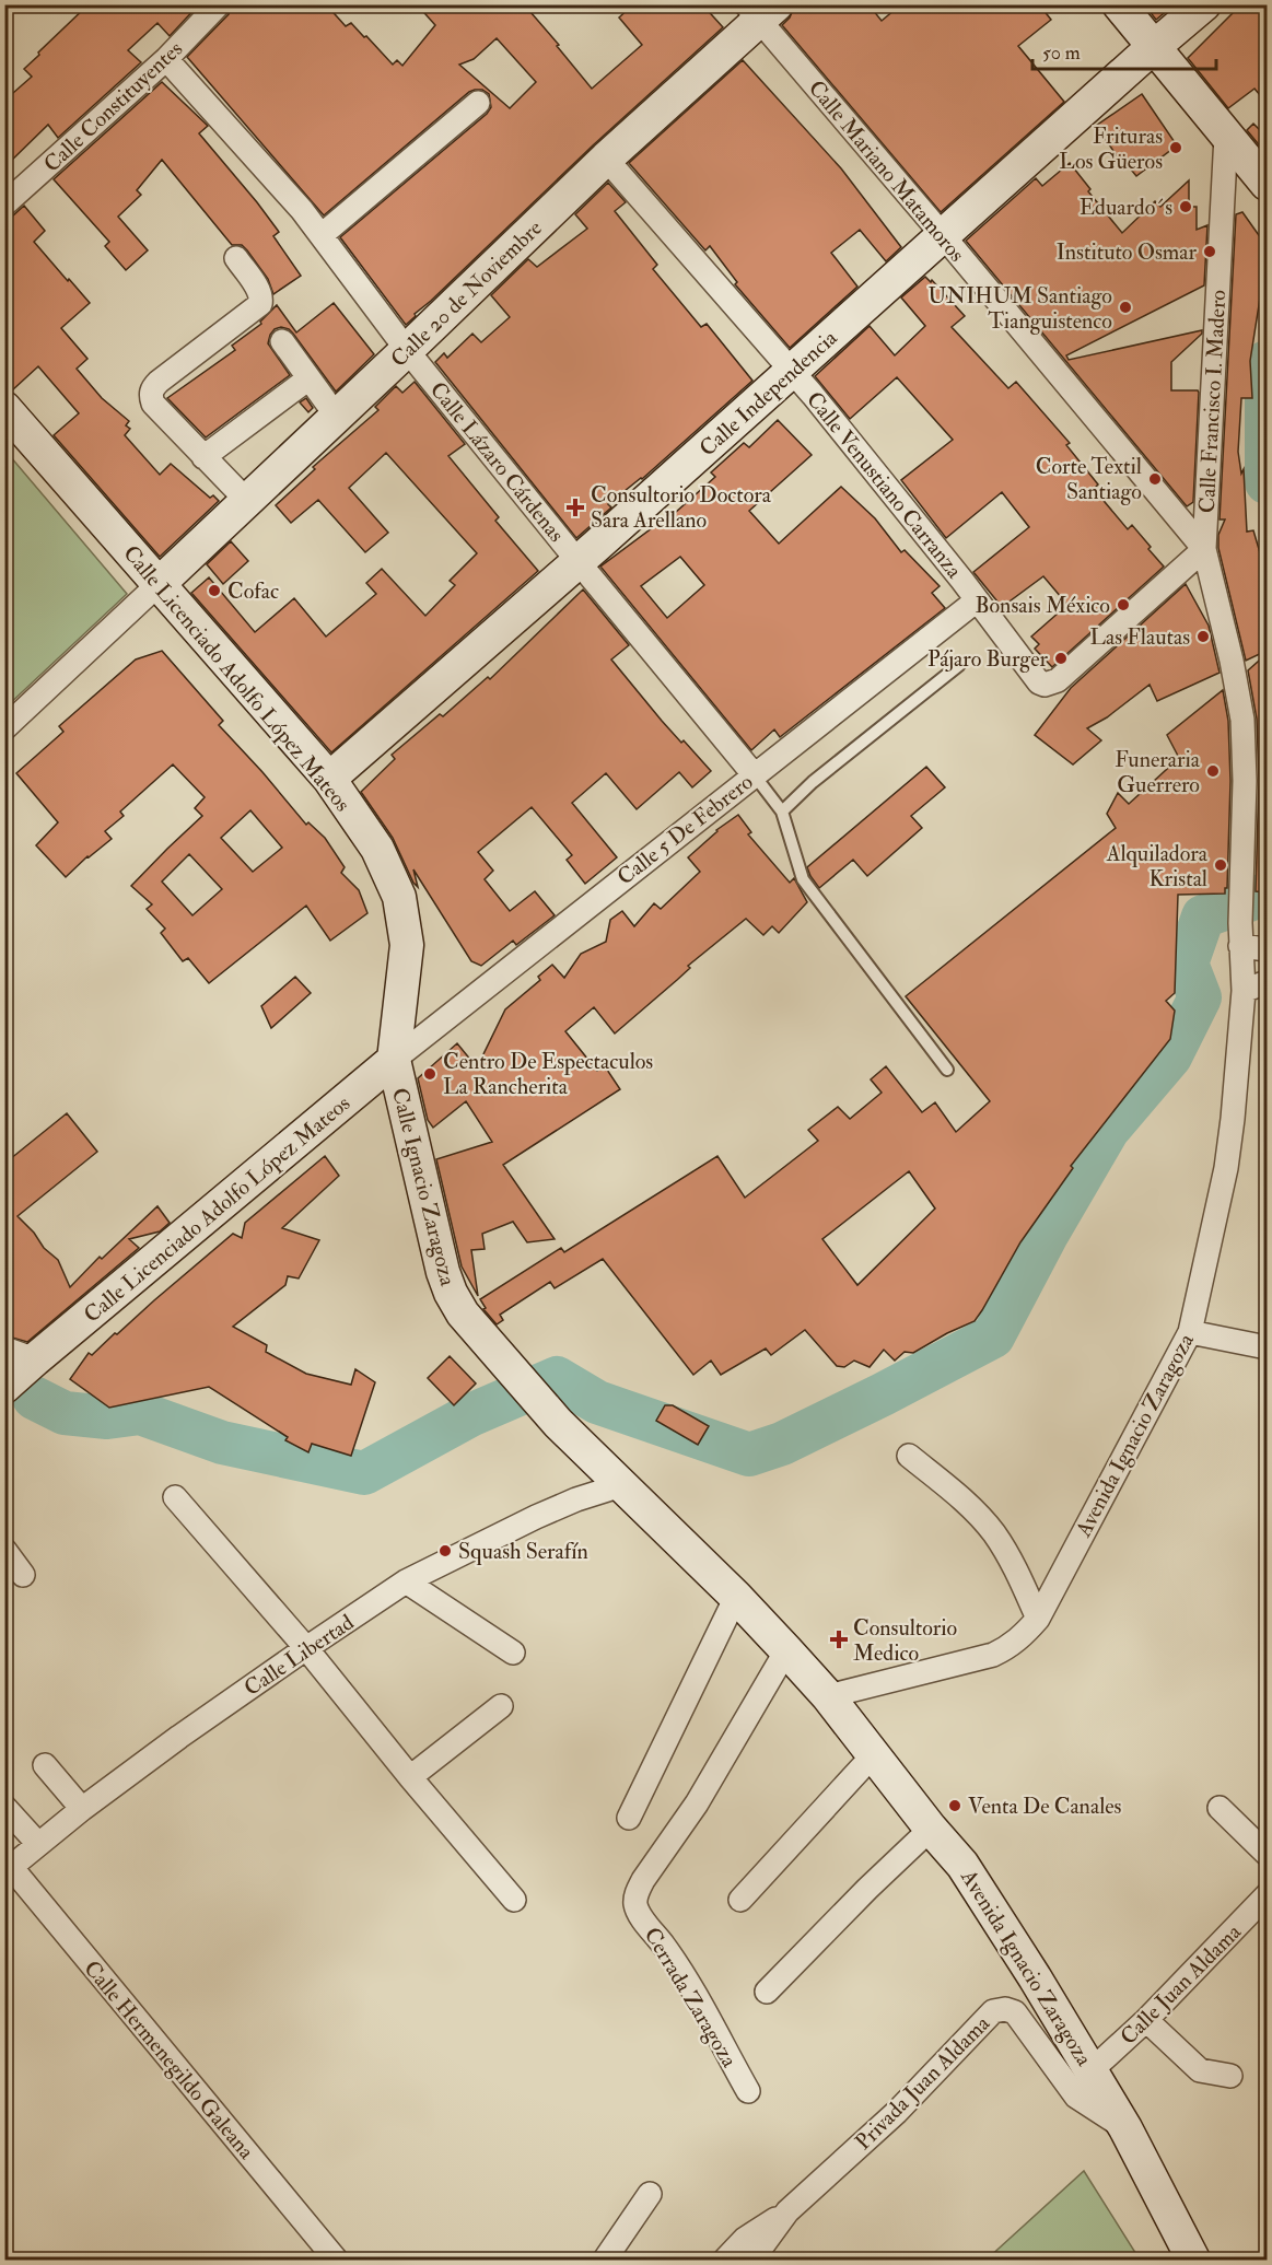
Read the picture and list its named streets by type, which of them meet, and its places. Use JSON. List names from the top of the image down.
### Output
{
  "streets": {
    "street": [
      "Calle Constituyentes",
      "Calle Mariano Matamoros",
      "Calle 20 de Noviembre",
      "Calle Independencia",
      "Calle Francisco I. Madero",
      "Calle Lázaro Cárdenas",
      "Calle Venustiano Carranza",
      "Calle Licenciado Adolfo López Mateos",
      "Calle 5 De Febrero",
      "Calle Ignacio Zaragoza",
      "Avenida Ignacio Zaragoza",
      "Calle Libertad",
      "Calle Juan Aldama",
      "Cerrada Zaragoza",
      "Calle Hermenegildo Galeana",
      "Privada Juan Aldama"
    ]
  },
  "crossings": [
    ["Calle Constituyentes", "Calle Lázaro Cárdenas"],
    ["Calle Mariano Matamoros", "Calle 20 de Noviembre"],
    ["Calle Mariano Matamoros", "Calle Independencia"],
    ["Calle Mariano Matamoros", "Calle Francisco I. Madero"],
    ["Calle Mariano Matamoros", "Calle Venustiano Carranza"],
    ["Calle Mariano Matamoros", "Avenida Ignacio Zaragoza"],
    ["Calle 20 de Noviembre", "Calle Lázaro Cárdenas"],
    ["Calle 20 de Noviembre", "Calle Venustiano Carranza"],
    ["Calle 20 de Noviembre", "Calle Licenciado Adolfo López Mateos"],
    ["Calle Independencia", "Calle Lázaro Cárdenas"],
    ["Calle Independencia", "Calle Venustiano Carranza"],
    ["Calle Independencia", "Calle Licenciado Adolfo López Mateos"],
    ["Calle Francisco I. Madero", "Calle Venustiano Carranza"],
    ["Calle Francisco I. Madero", "Avenida Ignacio Zaragoza"],
    ["Calle Lázaro Cárdenas", "Calle 5 De Febrero"],
    ["Calle Venustiano Carranza", "Calle 5 De Febrero"],
    ["Calle Venustiano Carranza", "Avenida Ignacio Zaragoza"],
    ["Calle Licenciado Adolfo López Mateos", "Calle 5 De Febrero"],
    ["Calle Licenciado Adolfo López Mateos", "Calle Ignacio Zaragoza"],
    ["Calle 5 De Febrero", "Calle Ignacio Zaragoza"],
    ["Calle Ignacio Zaragoza", "Avenida Ignacio Zaragoza"],
    ["Calle Ignacio Zaragoza", "Calle Libertad"],
    ["Avenida Ignacio Zaragoza", "Calle Libertad"],
    ["Avenida Ignacio Zaragoza", "Calle Juan Aldama"],
    ["Avenida Ignacio Zaragoza", "Cerrada Zaragoza"],
    ["Avenida Ignacio Zaragoza", "Privada Juan Aldama"],
    ["Calle Libertad", "Calle Hermenegildo Galeana"]
  ],
  "places": {
    "other": [
      "Frituras Los Güeros",
      "Eduardo´s",
      "Instituto Osmar",
      "UNIHUM Santiago Tianguistenco",
      "Corte Textil Santiago",
      "Cofac",
      "Bonsais México",
      "Las Flautas",
      "Pájaro Burger",
      "Funeraria Guerrero",
      "Alquiladora Kristal",
      "Centro De Espectaculos La Rancherita",
      "Squash Serafín",
      "Venta De Canales"
    ],
    "health": ["Consultorio Doctora Sara Arellano", "Consultorio Medico"]
  },
  "scale_bar": "50 m"
}
